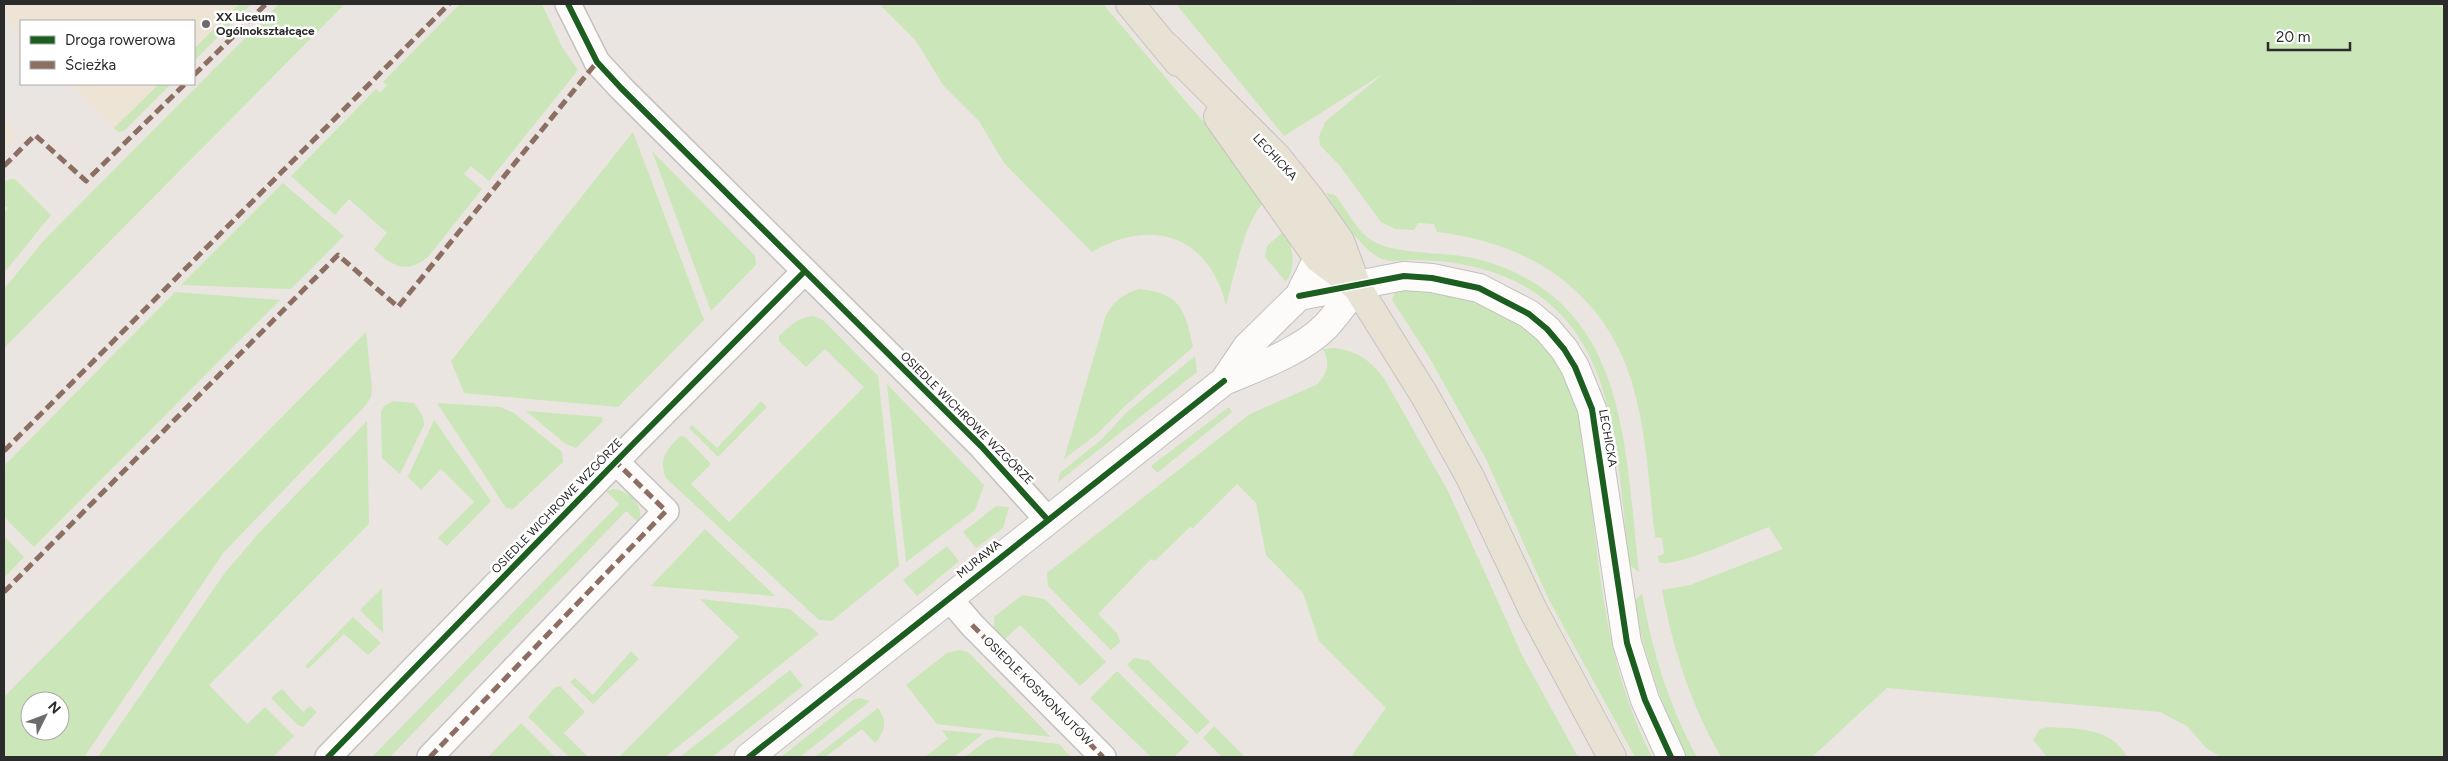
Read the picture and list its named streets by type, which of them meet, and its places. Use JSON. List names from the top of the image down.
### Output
{
  "streets": {
    "main road": ["LECHICKA"],
    "street": ["OSIEDLE WICHROWE WZGÓRZE", "MURAWA", "OSIEDLE KOSMONAUTÓW"]
  },
  "crossings": [
    ["LECHICKA", "MURAWA"],
    ["OSIEDLE WICHROWE WZGÓRZE", "MURAWA"],
    ["MURAWA", "OSIEDLE KOSMONAUTÓW"]
  ],
  "places": ["XX Liceum Ogólnokształcące"],
  "legend": ["Droga rowerowa", "Ścieżka"],
  "scale_bar": "20 m",
  "north": "top right"
}
